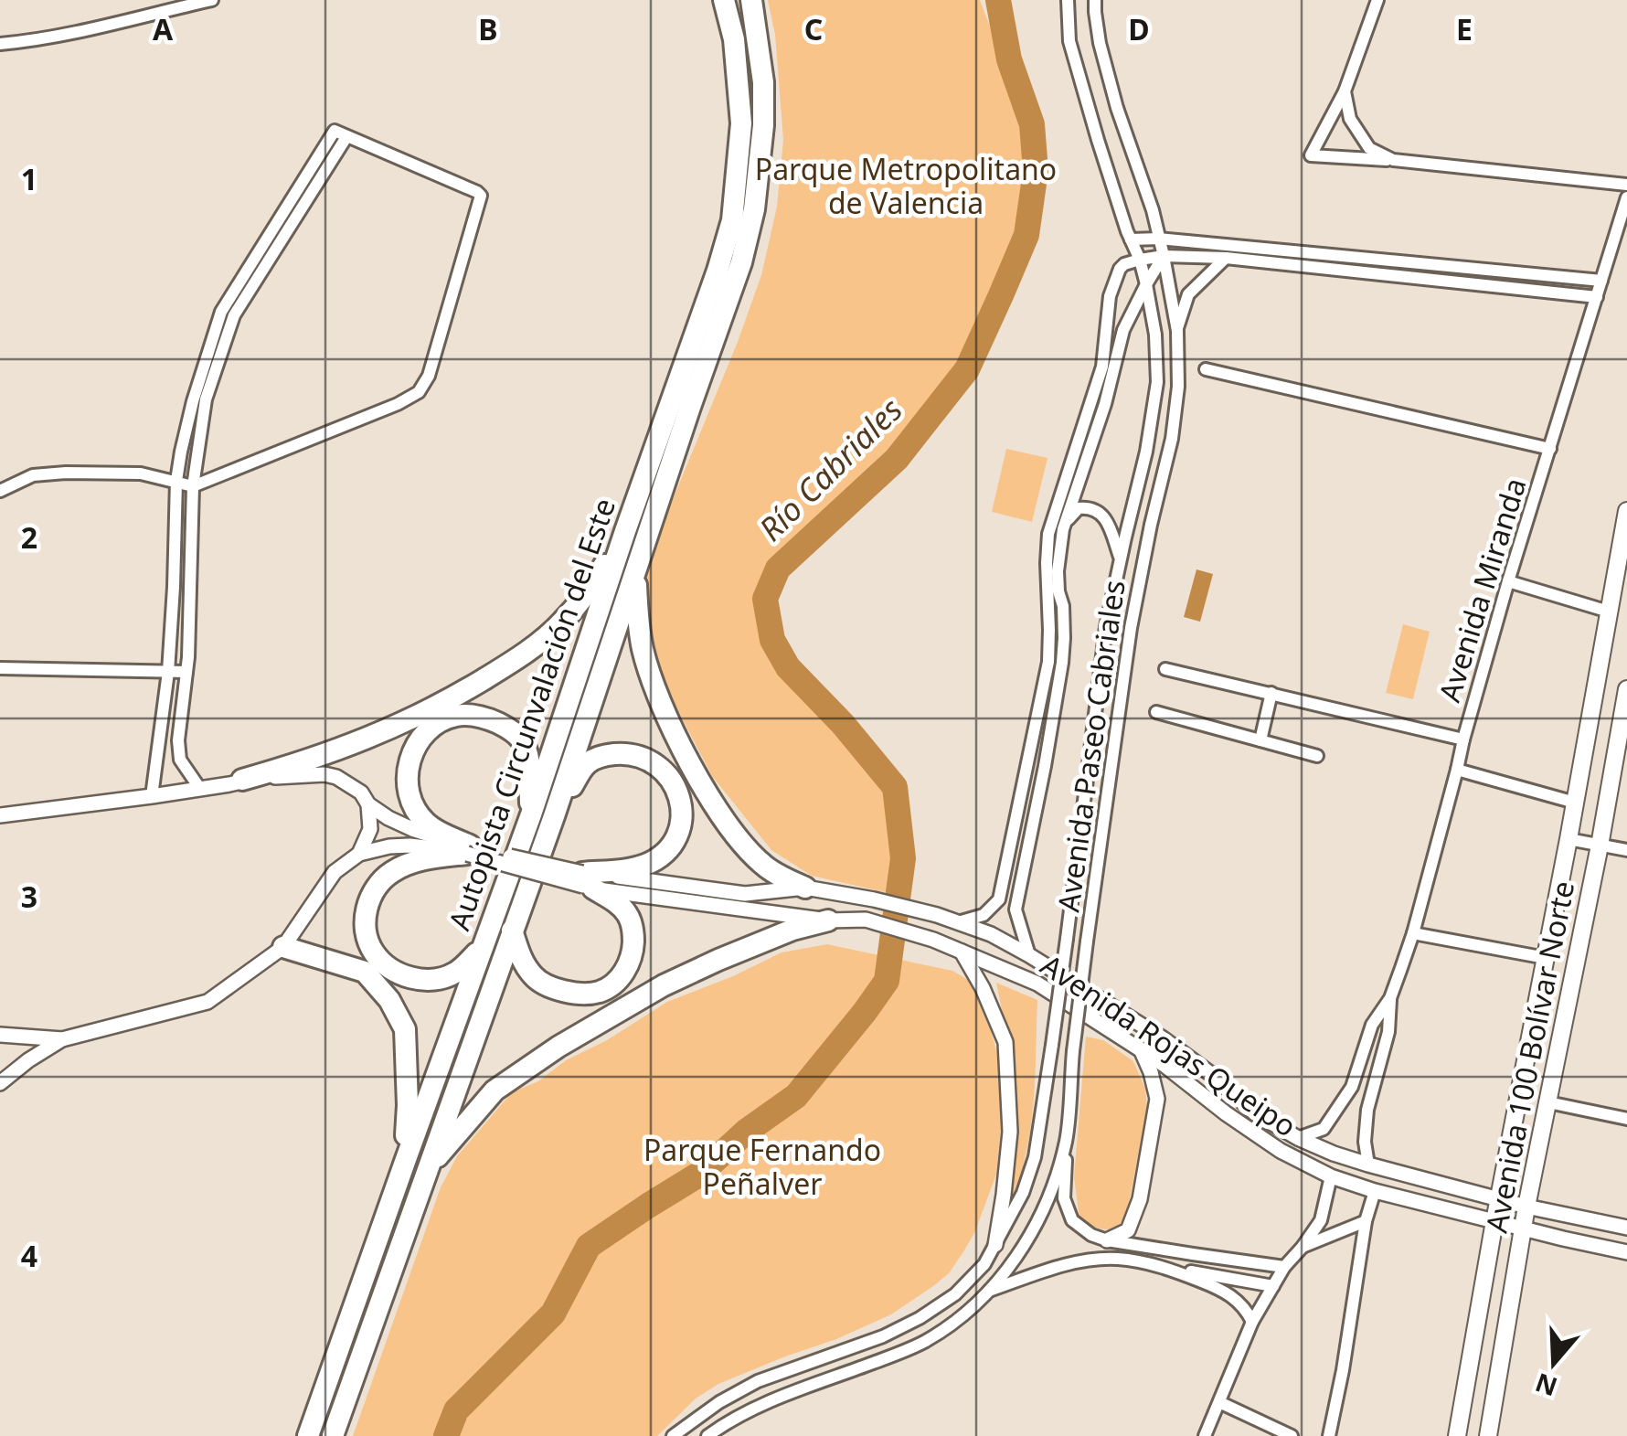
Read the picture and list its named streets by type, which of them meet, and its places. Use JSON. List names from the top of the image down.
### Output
{
  "streets": {
    "highway": ["Autopista Circunvalación del Este"],
    "main road": ["Avenida 100 Bolívar Norte"],
    "street": ["Avenida Miranda", "Avenida Paseo Cabriales", "Avenida Rojas Queipo"]
  },
  "crossings": [
    ["Avenida Miranda", "Avenida Rojas Queipo"],
    ["Avenida Paseo Cabriales", "Avenida Rojas Queipo"],
    ["Avenida Rojas Queipo", "Avenida 100 Bolívar Norte"]
  ],
  "water": ["Río Cabriales"],
  "parks": ["Parque Metropolitano de Valencia", "Parque Fernando Peñalver"],
  "north": "bottom",
  "grid": {
    "columns": [
      "A",
      "B",
      "C",
      "D",
      "E"
    ],
    "rows": [
      "1",
      "2",
      "3",
      "4"
    ]
  }
}
